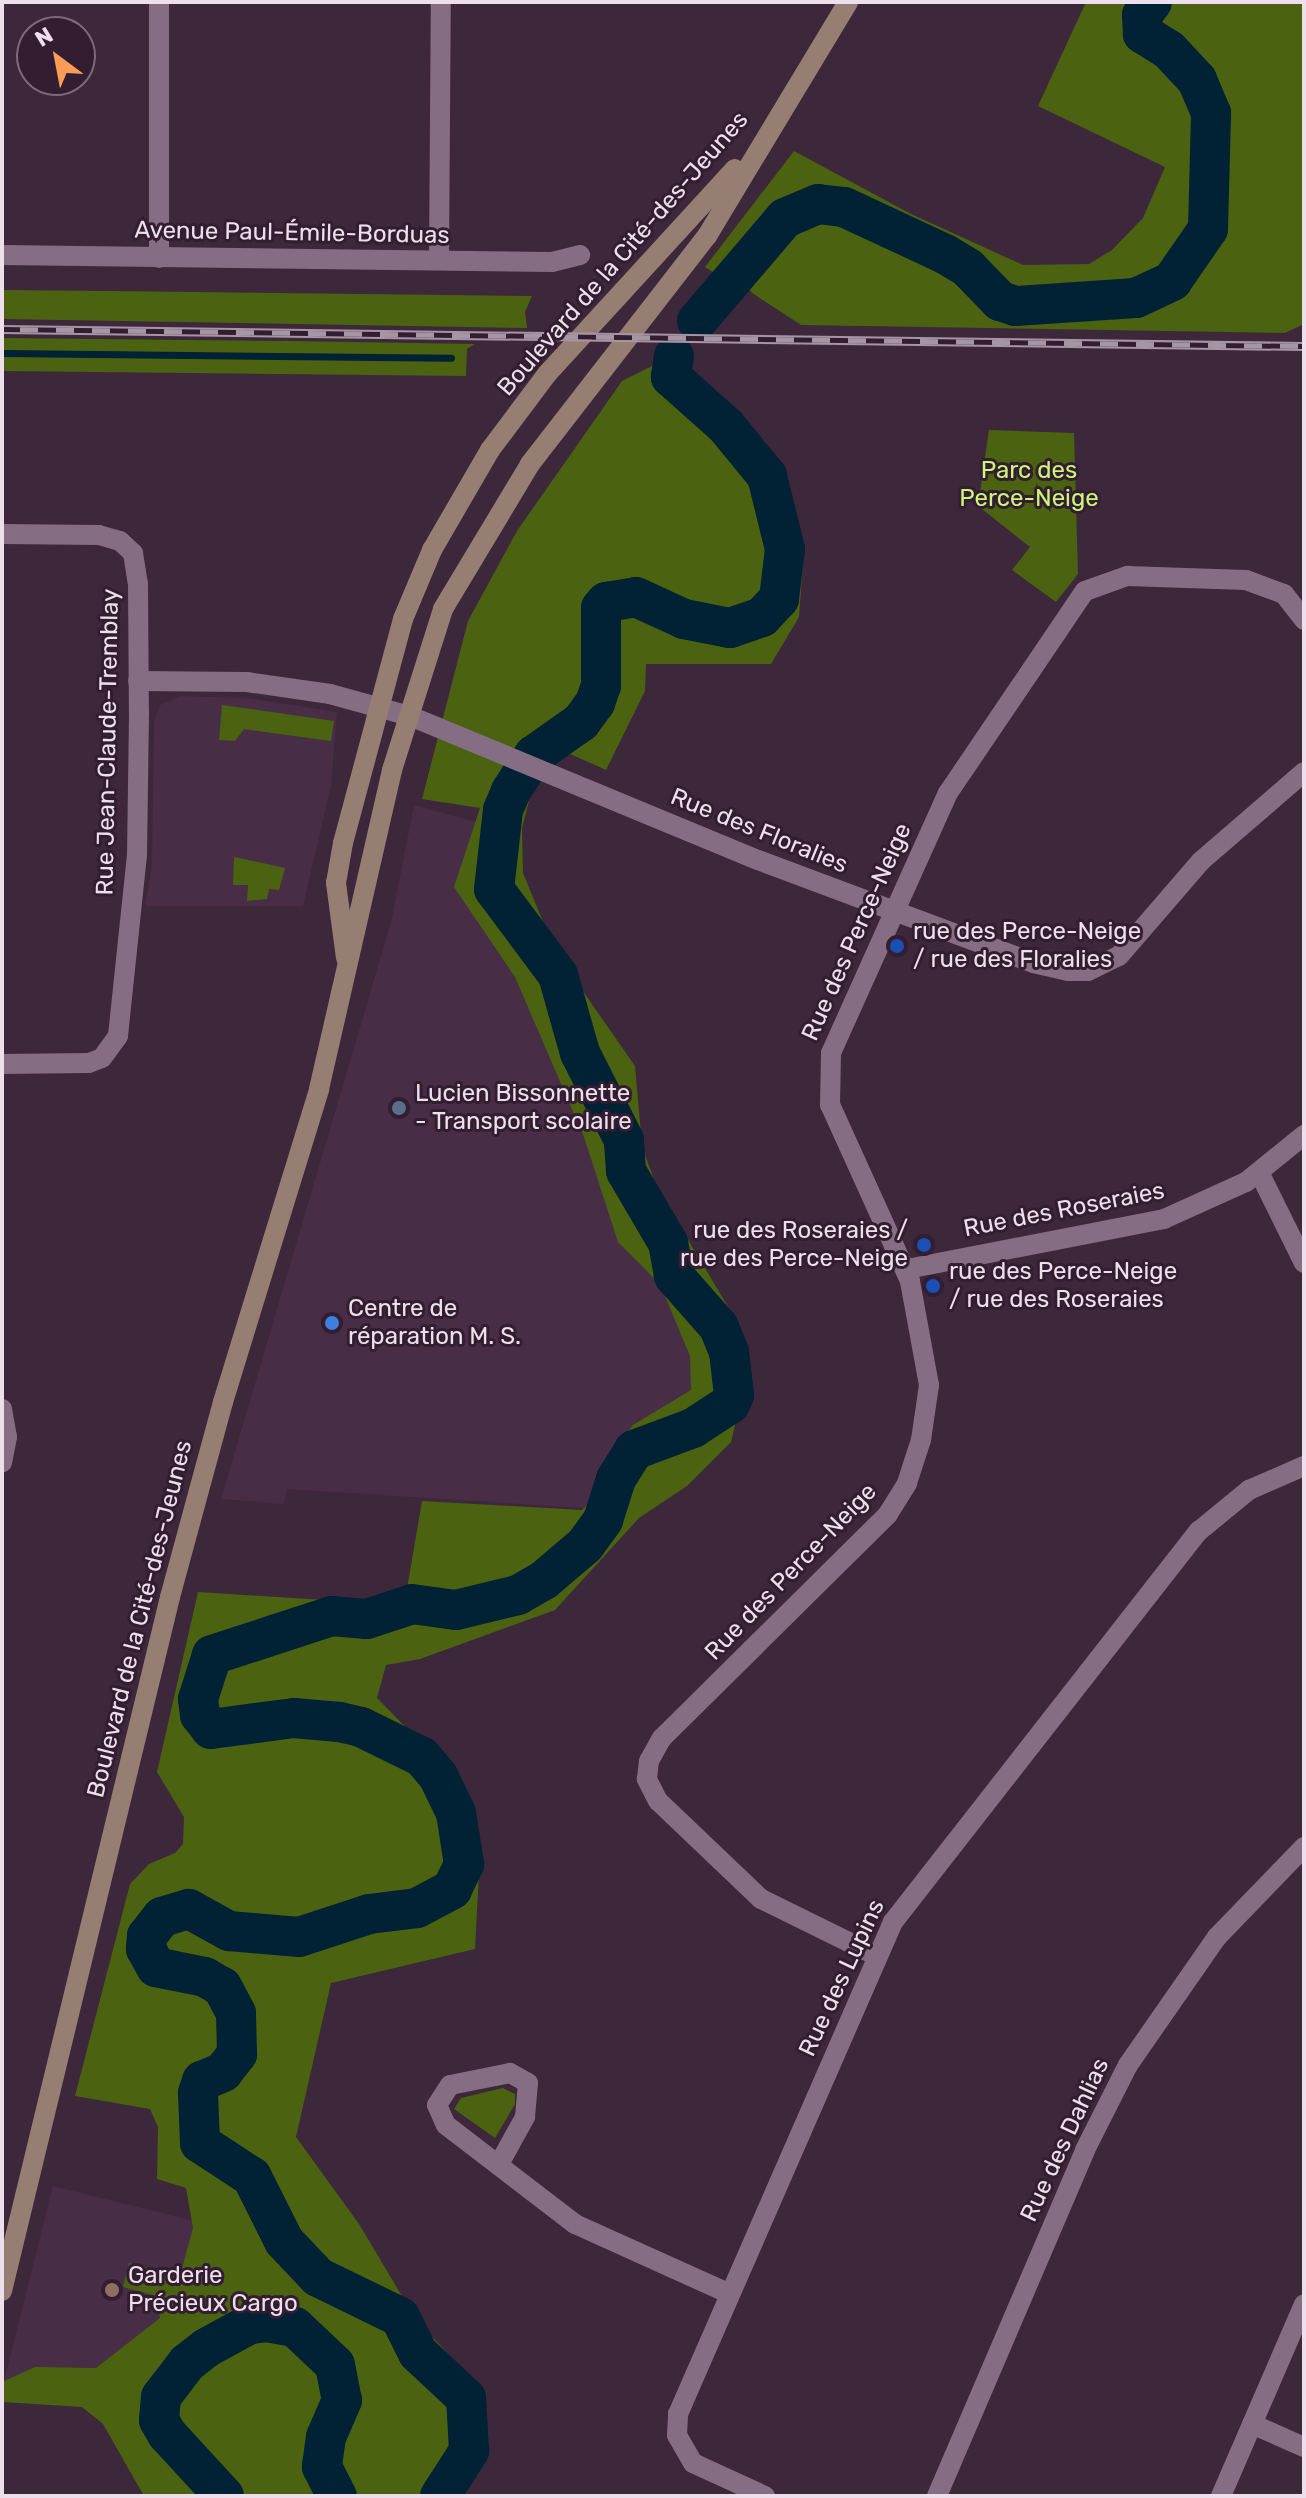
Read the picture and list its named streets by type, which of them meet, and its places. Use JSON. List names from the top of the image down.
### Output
{
  "streets": {
    "main road": ["Boulevard de la Cité-des-Jeunes"],
    "street": [
      "Avenue Paul-Émile-Borduas",
      "Rue Jean-Claude-Tremblay",
      "Rue des Floralies",
      "Rue des Perce-Neige",
      "Rue des Roseraies",
      "Rue des Lupins",
      "Rue des Dahlias"
    ]
  },
  "crossings": [
    ["Boulevard de la Cité-des-Jeunes", "Rue des Floralies"],
    ["Rue Jean-Claude-Tremblay", "Rue des Floralies"],
    ["Rue des Floralies", "Rue des Perce-Neige"],
    ["Rue des Perce-Neige", "Rue des Roseraies"],
    ["Rue des Perce-Neige", "Rue des Lupins"]
  ],
  "parks": ["Parc des Perce-Neige"],
  "places": [
    "rue des Perce-Neige / rue des Floralies",
    "Lucien Bissonnette - Transport scolaire",
    "rue des Roseraies / rue des Perce-Neige",
    "rue des Perce-Neige / rue des Roseraies",
    "Centre de réparation M. S.",
    "Garderie Précieux Cargo"
  ],
  "north": "top left"
}
